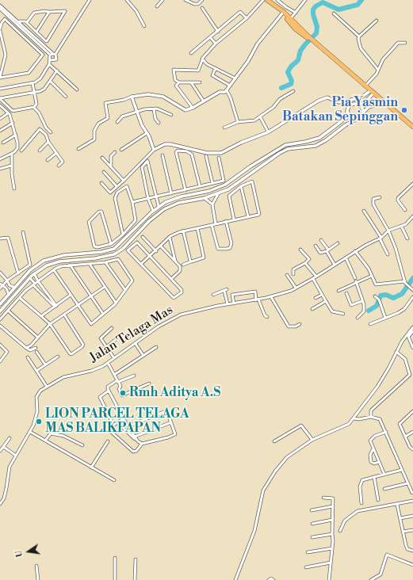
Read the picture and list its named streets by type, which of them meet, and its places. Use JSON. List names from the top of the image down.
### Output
{
  "streets": {
    "street": ["Jalan Telaga Mas"]
  },
  "places": ["Pia Yasmin Batakan Sepinggan", "Rmh Aditya A.S", "LION PARCEL TELAGA MAS BALIKPAPAN"],
  "north": "left"
}
